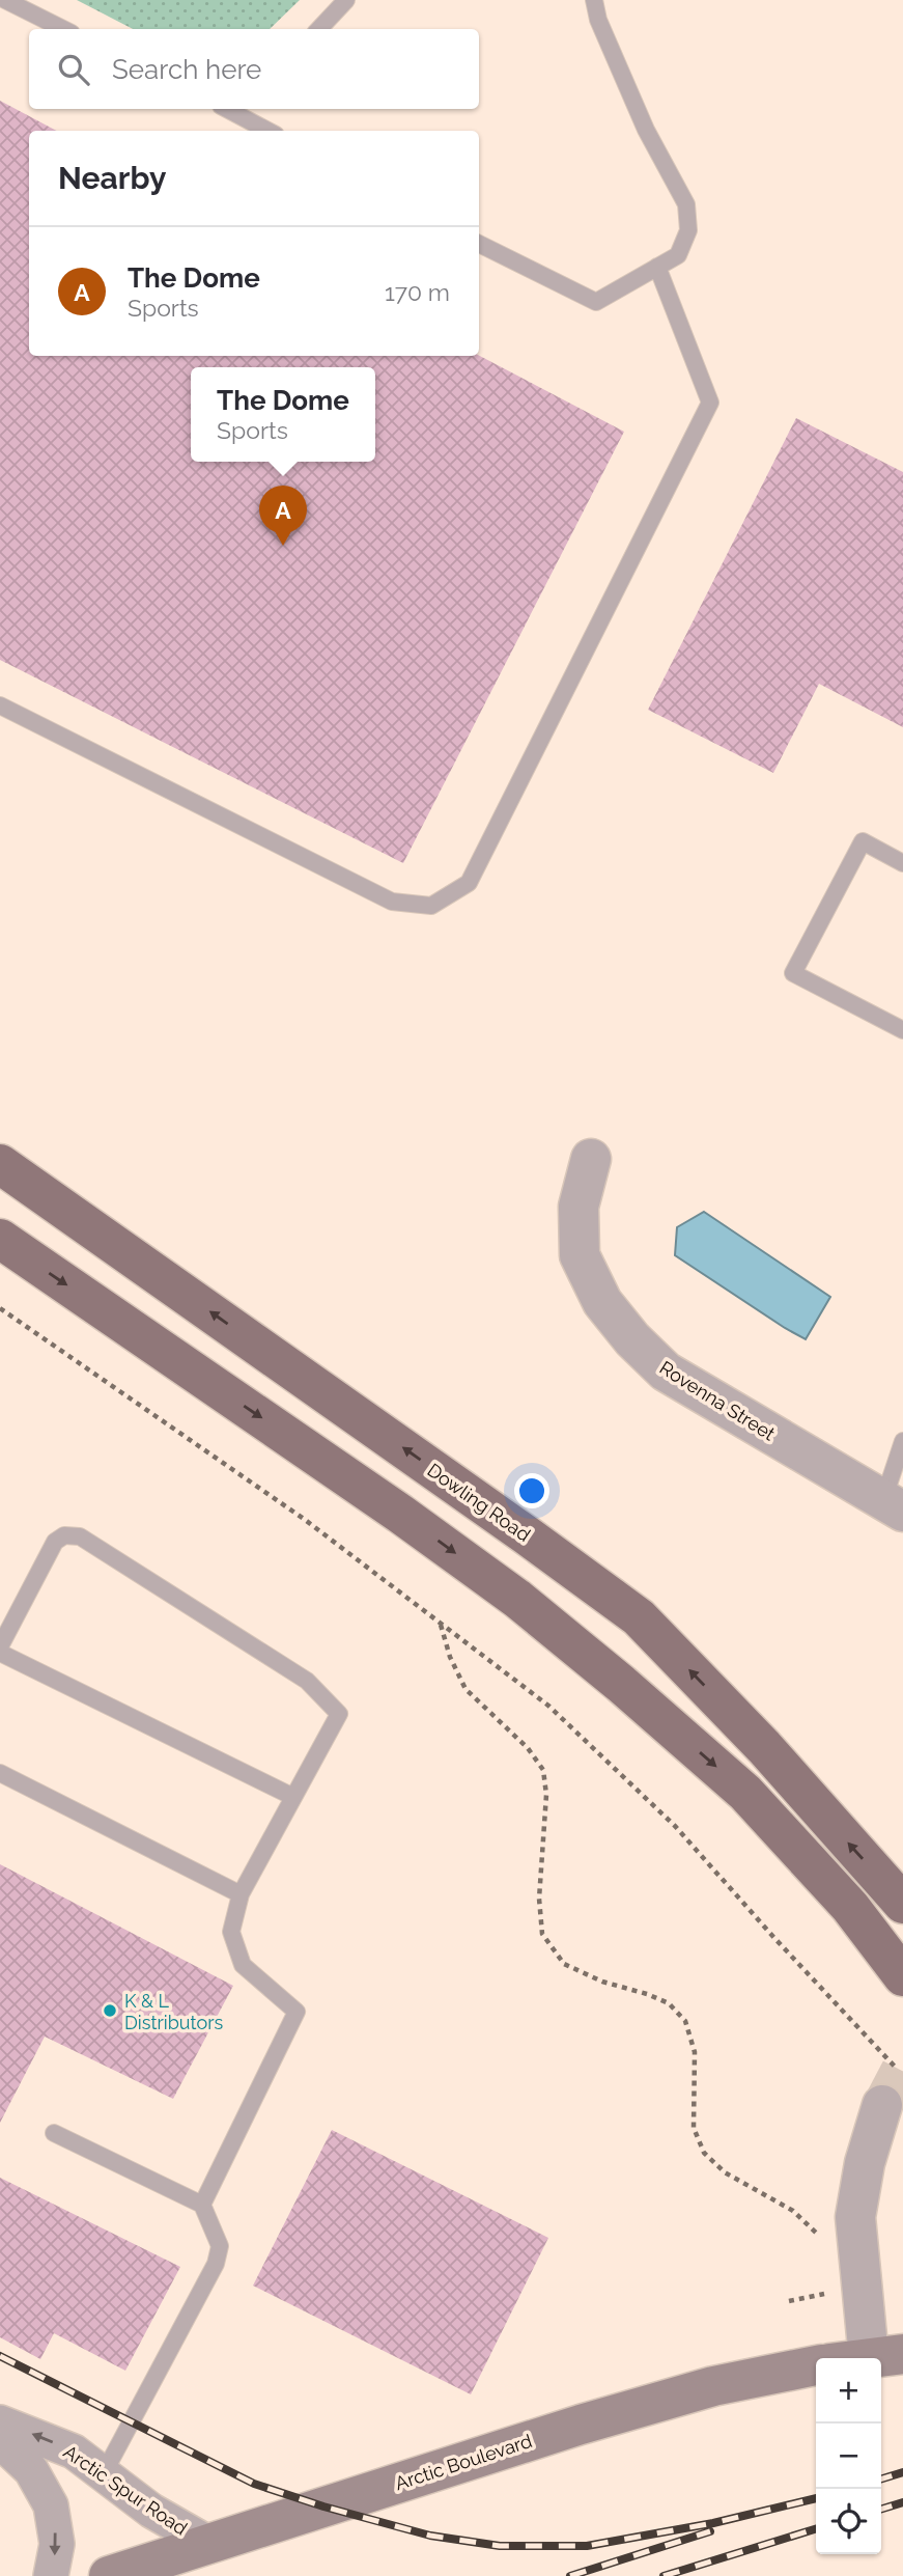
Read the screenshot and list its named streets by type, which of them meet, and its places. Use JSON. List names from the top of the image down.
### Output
{
  "streets": {
    "main road": ["Dowling Road", "Arctic Boulevard"],
    "street": ["Rovenna Street", "Arctic Spur Road"]
  },
  "crossings": [
    ["Arctic Boulevard", "Arctic Spur Road"]
  ],
  "one_way": ["Arctic Spur Road"],
  "places": ["K & L Distributors"],
  "page": {
    "search": "Search here",
    "heading": "Nearby",
    "list": [
      {
        "mark": "A",
        "name": "The Dome",
        "note": "Sports",
        "value": "170 m"
      }
    ],
    "popup": ["The Dome", "Sports"],
    "pins": "A",
    "map_buttons": ["+", "−"]
  }
}
